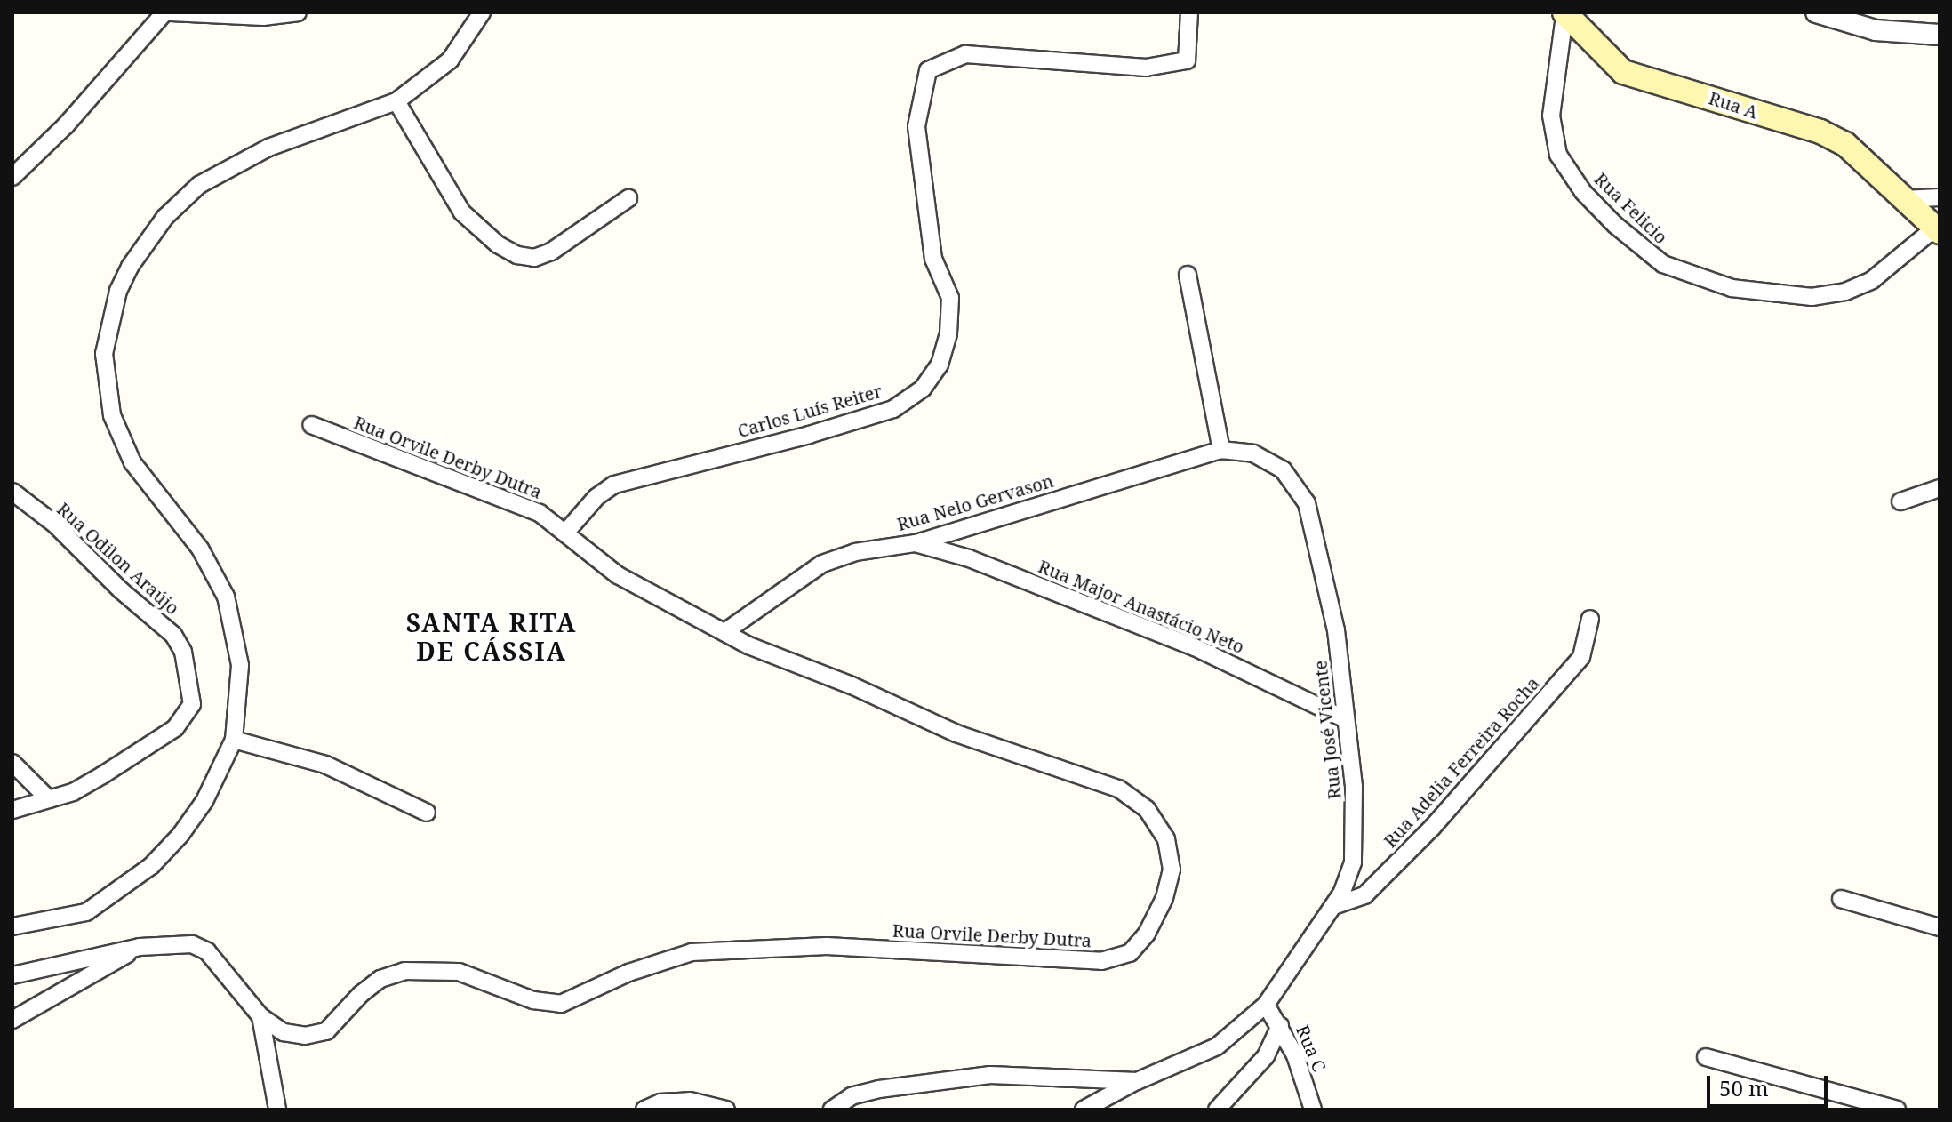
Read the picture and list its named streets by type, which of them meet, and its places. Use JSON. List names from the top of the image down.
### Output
{
  "streets": {
    "main road": ["Rua A"],
    "street": [
      "Rua Felicio",
      "Carlos Luís Reiter",
      "Rua Orvile Derby Dutra",
      "Rua Nelo Gervason",
      "Rua Odilon Araújo",
      "Rua Major Anastácio Neto",
      "Rua José Vicente",
      "Rua Adelia Ferreira Rocha",
      "Rua C"
    ]
  },
  "crossings": [
    ["Rua A", "Rua Felicio"],
    ["Carlos Luís Reiter", "Rua Orvile Derby Dutra"],
    ["Rua Orvile Derby Dutra", "Rua Nelo Gervason"],
    ["Rua Nelo Gervason", "Rua Major Anastácio Neto"],
    ["Rua Nelo Gervason", "Rua José Vicente"],
    ["Rua Major Anastácio Neto", "Rua José Vicente"],
    ["Rua José Vicente", "Rua Adelia Ferreira Rocha"],
    ["Rua José Vicente", "Rua C"]
  ],
  "districts": ["SANTA RITA DE CÁSSIA"],
  "scale_bar": "50 m"
}
